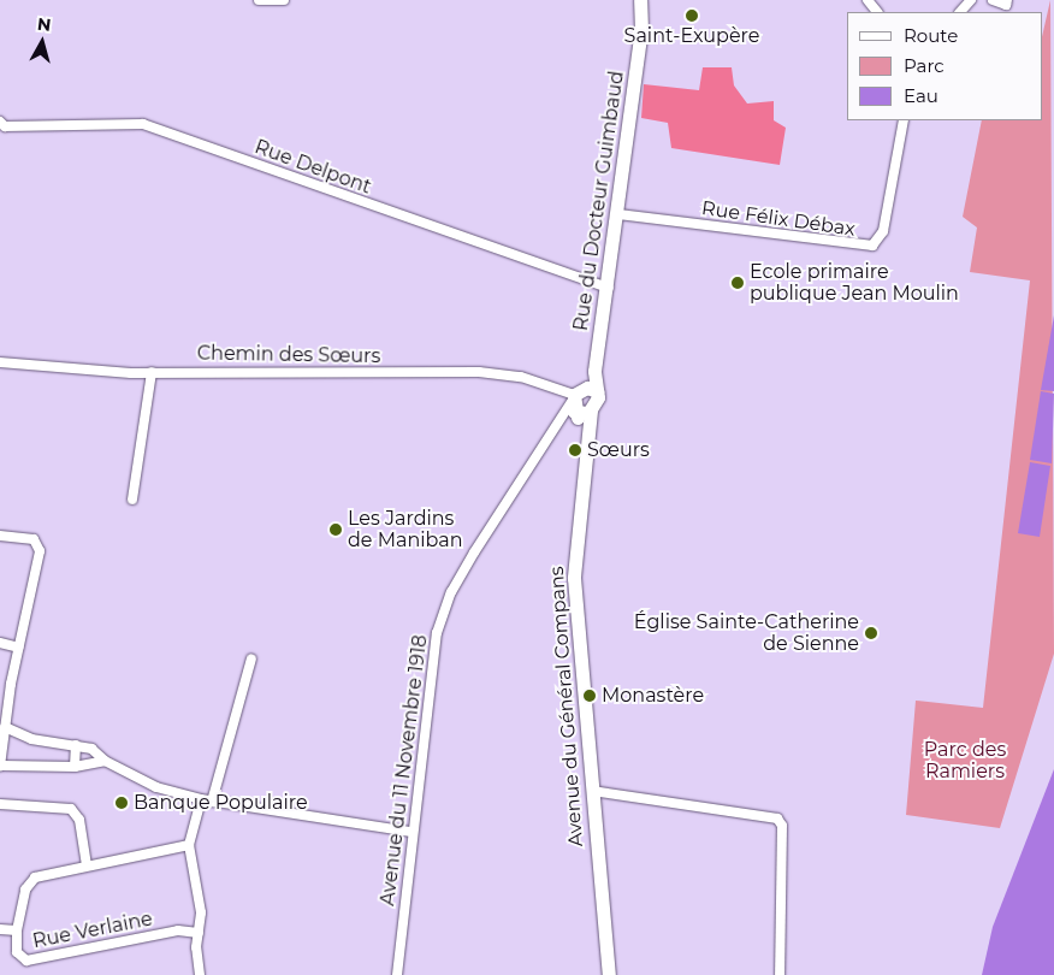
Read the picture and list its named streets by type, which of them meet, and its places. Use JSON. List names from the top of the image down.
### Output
{
  "streets": {
    "main road": ["Rue du Docteur Guimbaud", "Avenue du Général Compans"],
    "street": [
      "Rue Delpont",
      "Rue Félix Débax",
      "Chemin des Sœurs",
      "Avenue du 11 Novembre 1918",
      "Rue Verlaine"
    ]
  },
  "crossings": [
    ["Rue Delpont", "Rue du Docteur Guimbaud"],
    ["Rue du Docteur Guimbaud", "Rue Félix Débax"],
    ["Rue du Docteur Guimbaud", "Chemin des Sœurs"],
    ["Rue du Docteur Guimbaud", "Avenue du Général Compans"],
    ["Rue du Docteur Guimbaud", "Avenue du 11 Novembre 1918"],
    ["Chemin des Sœurs", "Avenue du Général Compans"],
    ["Chemin des Sœurs", "Avenue du 11 Novembre 1918"],
    ["Avenue du Général Compans", "Avenue du 11 Novembre 1918"]
  ],
  "parks": ["Parc des Ramiers"],
  "places": [
    "Saint-Exupère",
    "Ecole primaire publique Jean Moulin",
    "Sœurs",
    "Les Jardins de Maniban",
    "Église Sainte-Catherine de Sienne",
    "Monastère",
    "Banque Populaire"
  ],
  "legend": ["Route", "Parc", "Eau"],
  "north": "top"
}
